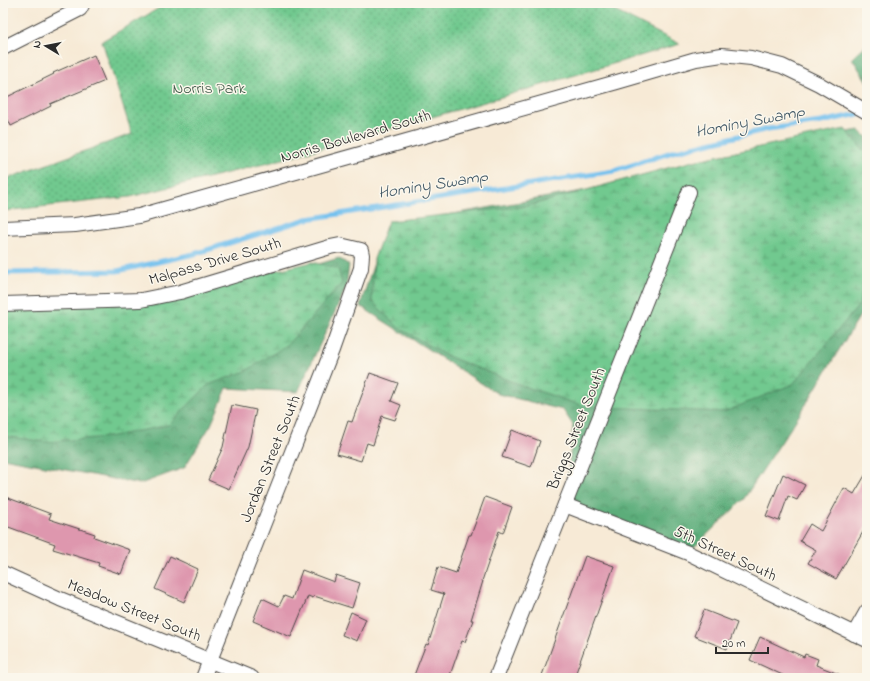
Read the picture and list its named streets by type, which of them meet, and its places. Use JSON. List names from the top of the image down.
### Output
{
  "streets": {
    "street": [
      "Norris Boulevard South",
      "Malpass Drive South",
      "Briggs Street South",
      "Jordan Street South",
      "5th Street South",
      "Meadow Street South"
    ]
  },
  "crossings": [
    ["Malpass Drive South", "Jordan Street South"],
    ["Briggs Street South", "5th Street South"],
    ["Jordan Street South", "Meadow Street South"]
  ],
  "water": ["Hominy Swamp"],
  "parks": ["Norris Park"],
  "scale_bar": "20 m",
  "north": "left"
}
